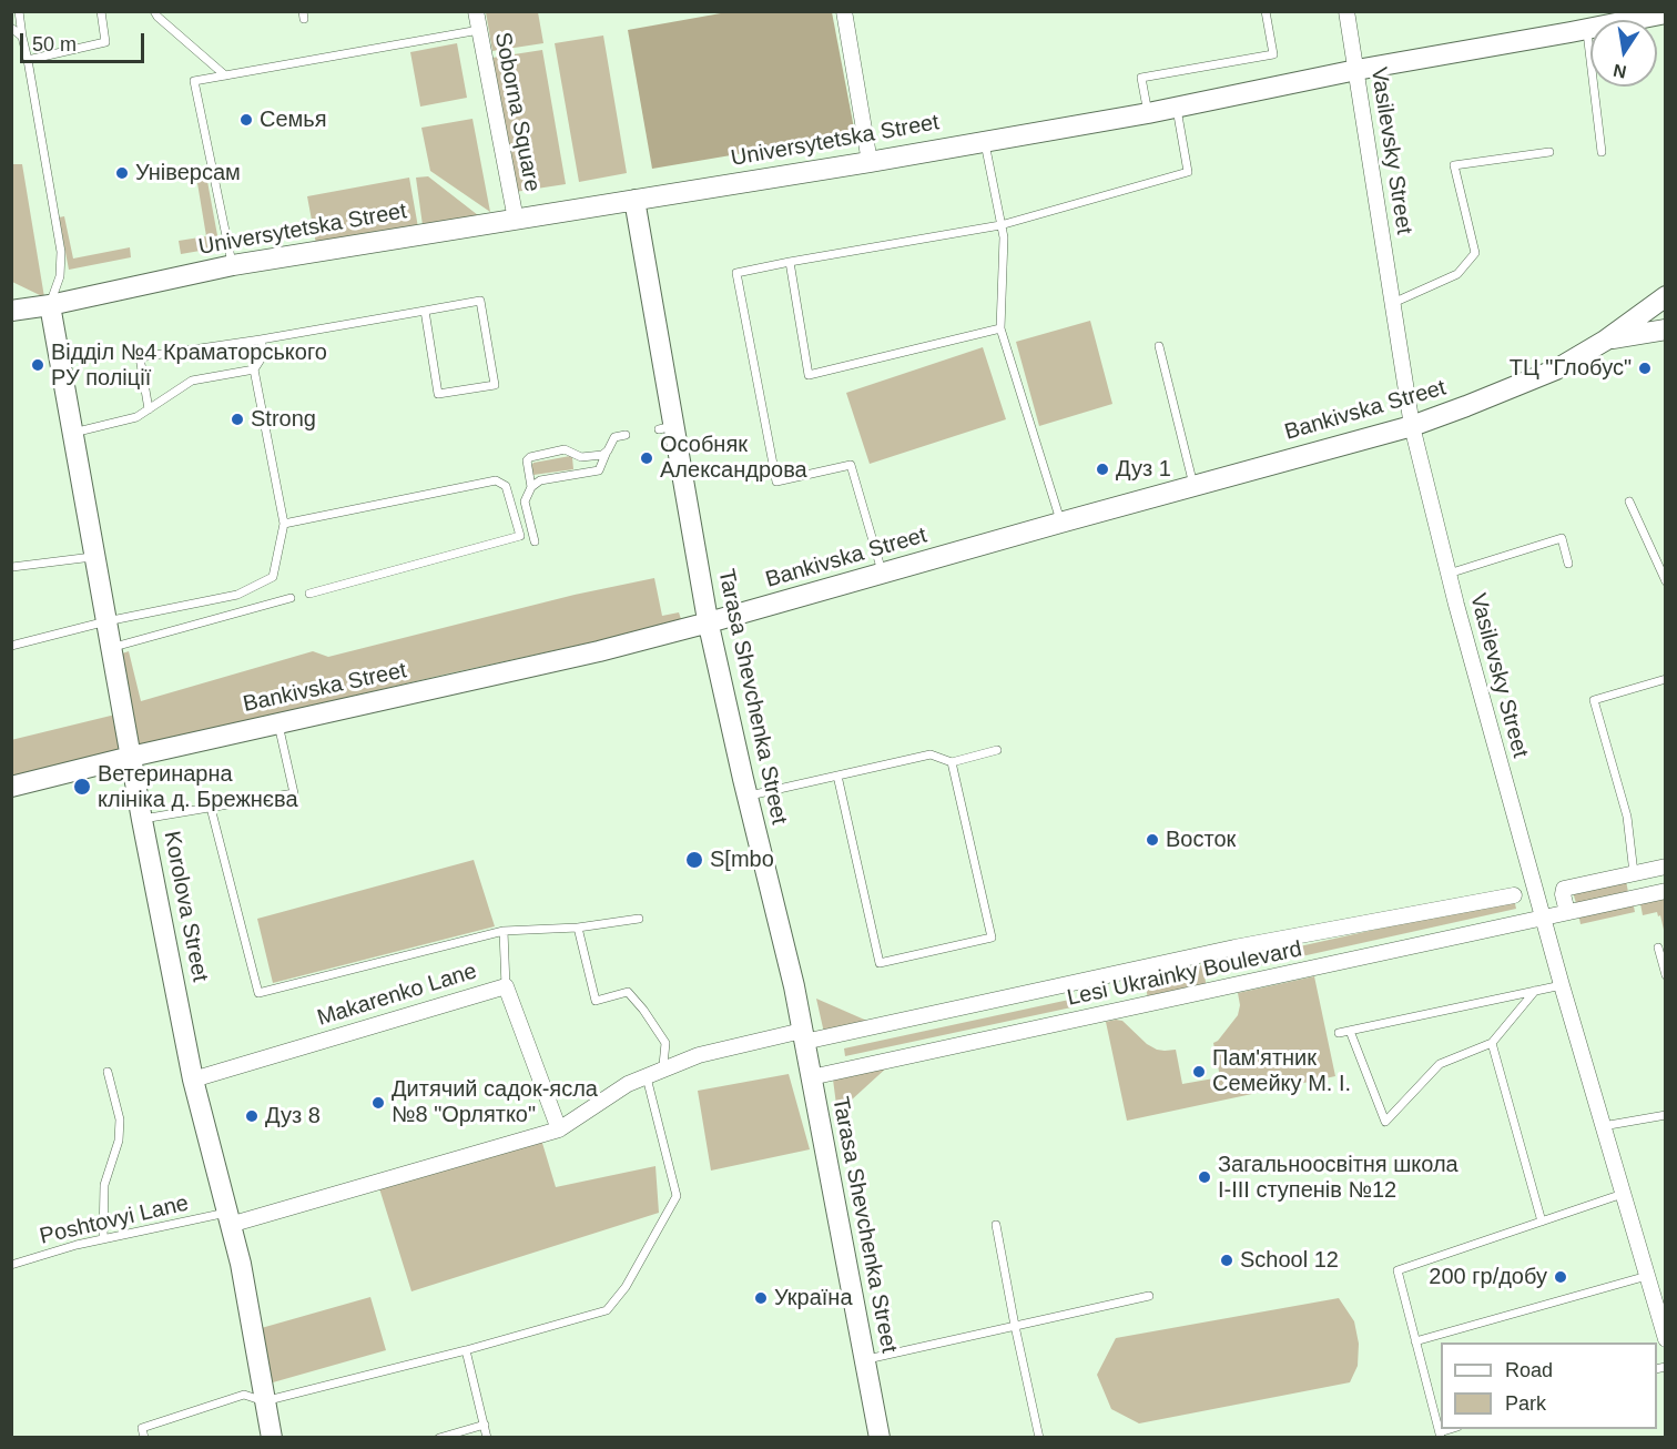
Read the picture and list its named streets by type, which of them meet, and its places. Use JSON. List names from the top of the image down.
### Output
{
  "streets": {
    "street": [
      "Soborna Square",
      "Universytetska Street",
      "Vasilevsky Street",
      "Bankivska Street",
      "Tarasa Shevchenka Street",
      "Korolova Street",
      "Lesi Ukrainky Boulevard",
      "Makarenko Lane"
    ],
    "lane": ["Poshtovyi Lane"]
  },
  "crossings": [
    ["Soborna Square", "Universytetska Street"],
    ["Universytetska Street", "Vasilevsky Street"],
    ["Universytetska Street", "Tarasa Shevchenka Street"],
    ["Universytetska Street", "Korolova Street"],
    ["Vasilevsky Street", "Bankivska Street"],
    ["Vasilevsky Street", "Lesi Ukrainky Boulevard"],
    ["Bankivska Street", "Tarasa Shevchenka Street"],
    ["Bankivska Street", "Korolova Street"],
    ["Tarasa Shevchenka Street", "Lesi Ukrainky Boulevard"],
    ["Korolova Street", "Makarenko Lane"],
    ["Korolova Street", "Poshtovyi Lane"]
  ],
  "places": [
    "Семья",
    "Універсам",
    "Вiддiл №4 Краматорського РУ поліції",
    "ТЦ \"Глобус\"",
    "Strong",
    "Особняк Александрова",
    "Дуз 1",
    "Ветеринарна клініка д. Брежнєва",
    "Восток",
    "S[mbo",
    "Пам'ятник Семейку М. І.",
    "Дитячий садок-ясла №8 \"Орлятко\"",
    "Дуз 8",
    "Загальноосвітня школа І-ІІІ ступенів №12",
    "School 12",
    "200 гр/добу",
    "Україна"
  ],
  "legend": ["Road", "Park"],
  "scale_bar": "50 m",
  "north": "bottom"
}
